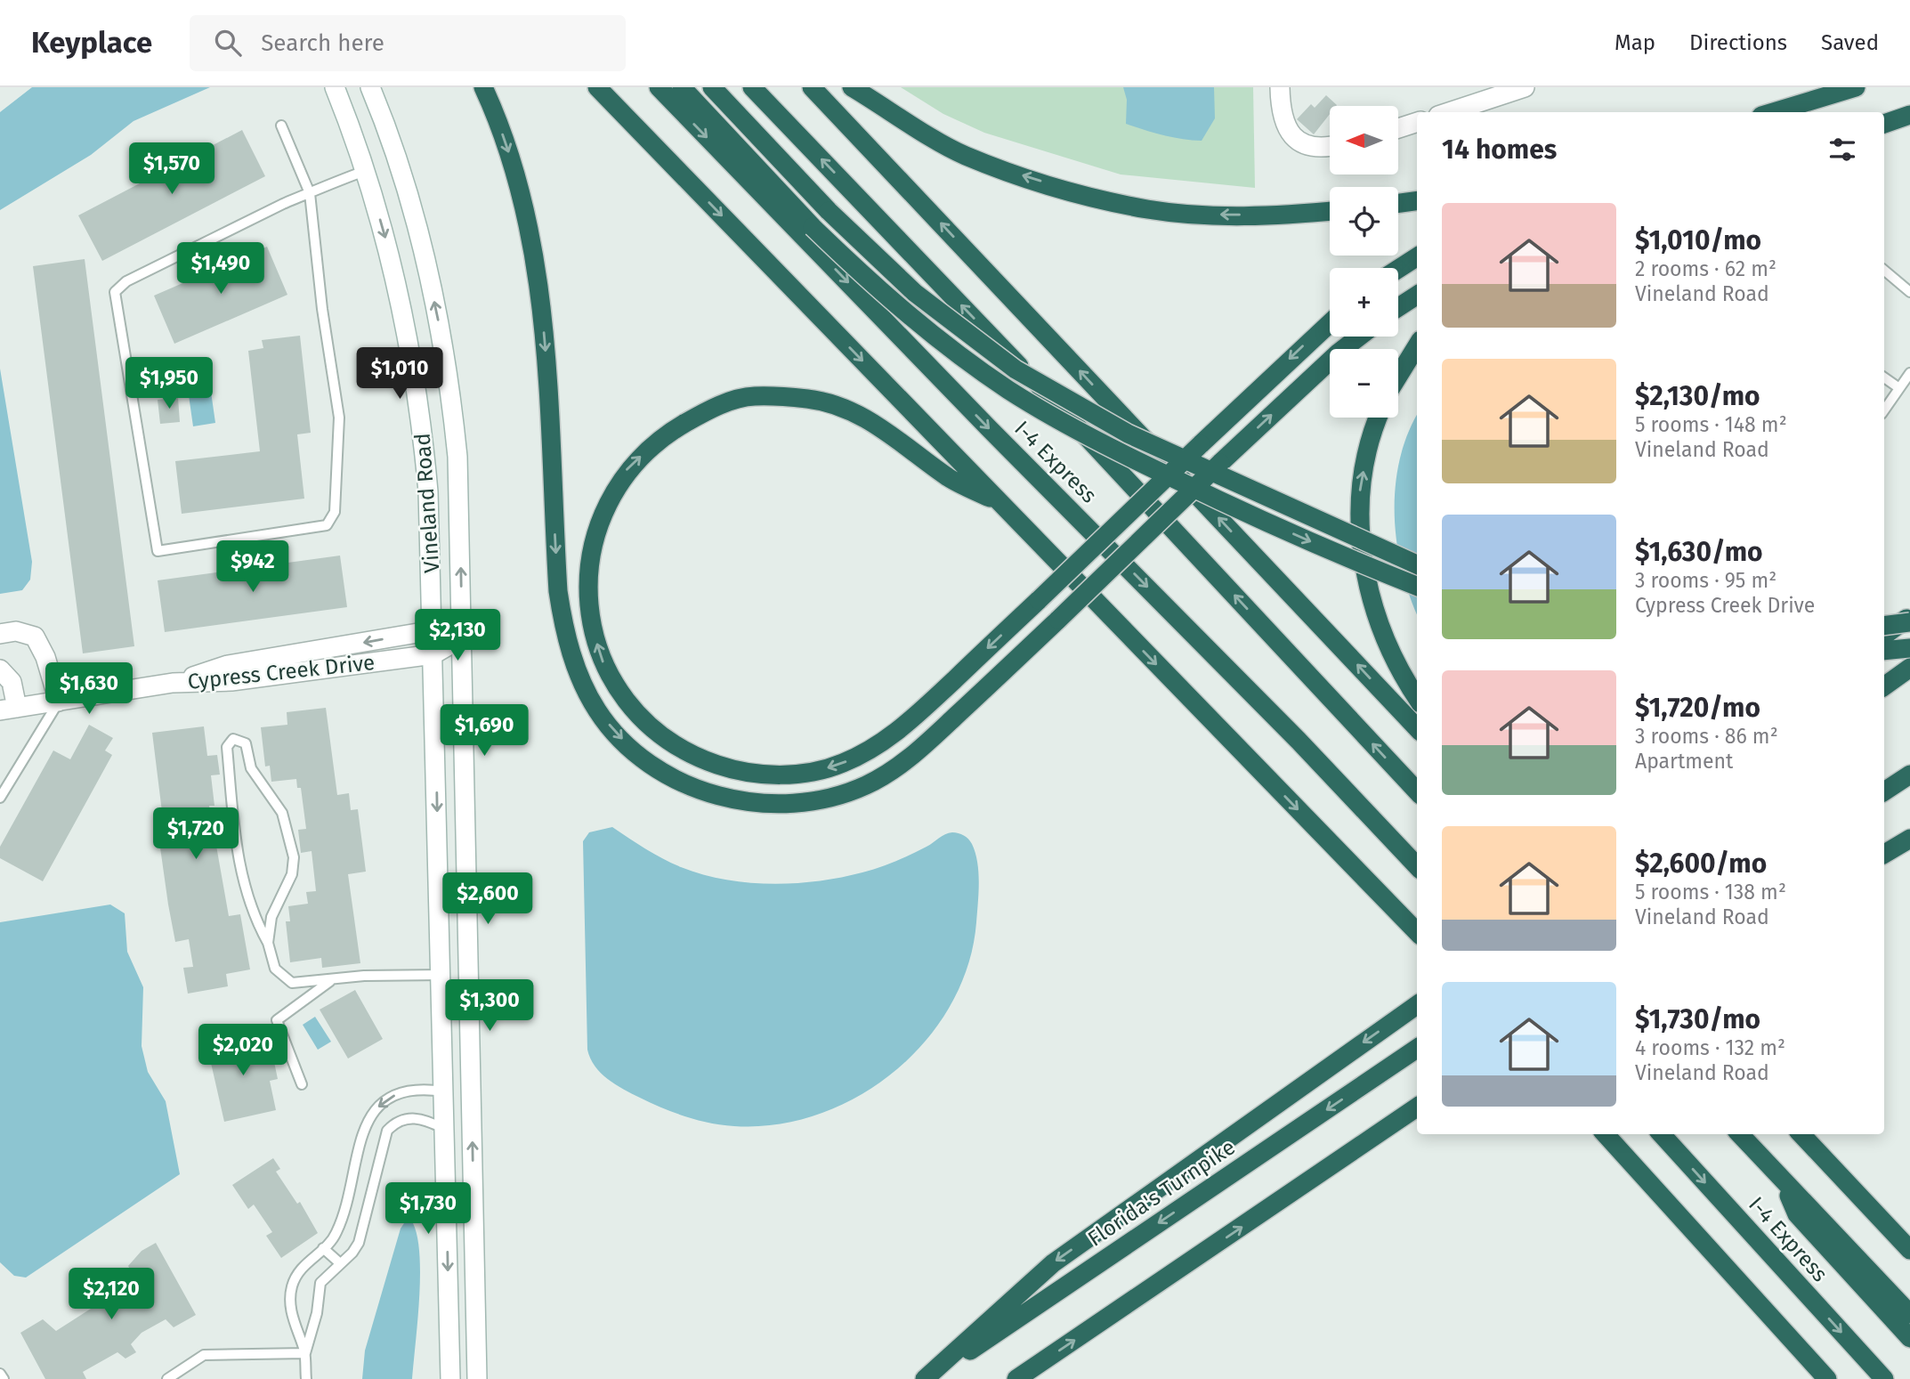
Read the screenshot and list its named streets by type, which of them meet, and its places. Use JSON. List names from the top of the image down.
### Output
{
  "streets": {
    "highway": ["I-4 Express", "Florida's Turnpike"],
    "street": ["Vineland Road", "Cypress Creek Drive"]
  },
  "crossings": [
    ["Vineland Road", "Cypress Creek Drive"]
  ],
  "north": "left",
  "page": {
    "header": "Keyplace",
    "search": "Search here",
    "nav": ["Map", "Directions", "Saved"],
    "map_buttons": ["+", "−"],
    "heading": "14 homes",
    "price": [
      "$1,570",
      "$1,490",
      "$1,010",
      "$1,950",
      "$942",
      "$2,130",
      "$1,630",
      "$1,690",
      "$1,720",
      "$2,600",
      "$1,300",
      "$2,020",
      "$1,730",
      "$2,120"
    ],
    "list": [
      {
        "name": "$1,010/mo",
        "note": "2 rooms · 62 m² · Vineland Road"
      },
      {
        "name": "$2,130/mo",
        "note": "5 rooms · 148 m² · Vineland Road"
      },
      {
        "name": "$1,630/mo",
        "note": "3 rooms · 95 m² · Cypress Creek Drive"
      },
      {
        "name": "$1,720/mo",
        "note": "3 rooms · 86 m² · Apartment"
      },
      {
        "name": "$2,600/mo",
        "note": "5 rooms · 138 m² · Vineland Road"
      },
      {
        "name": "$1,730/mo",
        "note": "4 rooms · 132 m² · Vineland Road"
      }
    ]
  }
}
